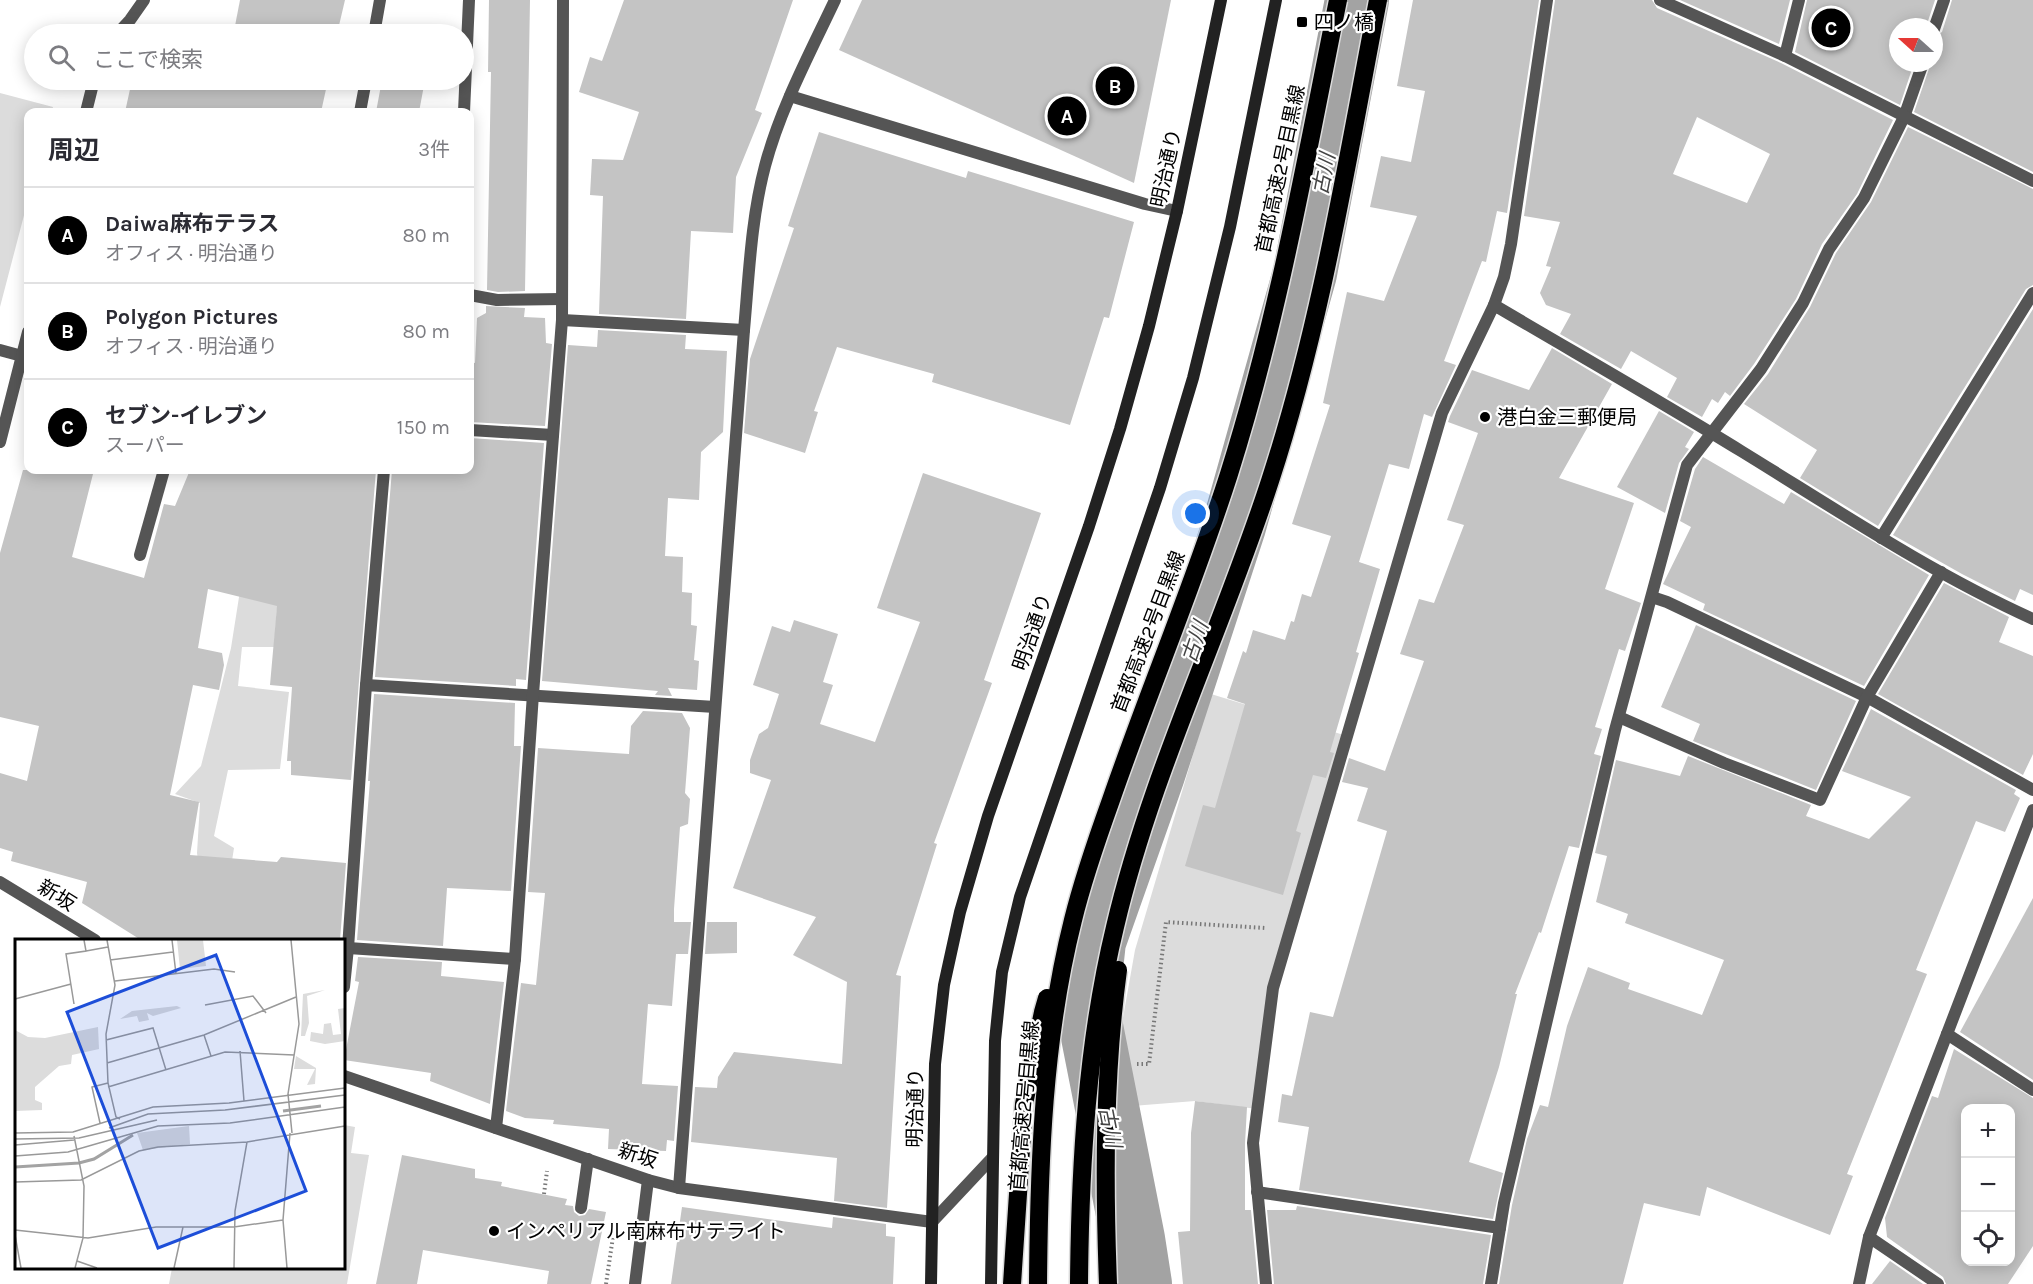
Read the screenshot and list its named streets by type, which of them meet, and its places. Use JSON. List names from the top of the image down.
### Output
{
  "streets": {
    "highway": ["首都高速2号目黒線"],
    "main road": ["明治通り"],
    "street": ["新坂"]
  },
  "crossings": [
    ["明治通り", "新坂"]
  ],
  "water": ["古川"],
  "places": {
    "transit": ["四ノ橋"],
    "other": ["港白金三郵便局", "インペリアル南麻布サテライト"]
  },
  "north": "left",
  "page": {
    "pins": ["C", "B", "A"],
    "search": "ここで検索",
    "heading": ["周辺", "3件"],
    "list": [
      {
        "mark": "A",
        "name": "Daiwa麻布テラス",
        "note": "オフィス · 明治通り",
        "value": "80 m"
      },
      {
        "mark": "B",
        "name": "Polygon Pictures",
        "note": "オフィス · 明治通り",
        "value": "80 m"
      },
      {
        "mark": "C",
        "name": "セブン-イレブン",
        "note": "スーパー",
        "value": "150 m"
      }
    ],
    "map_buttons": ["+", "−"]
  }
}
